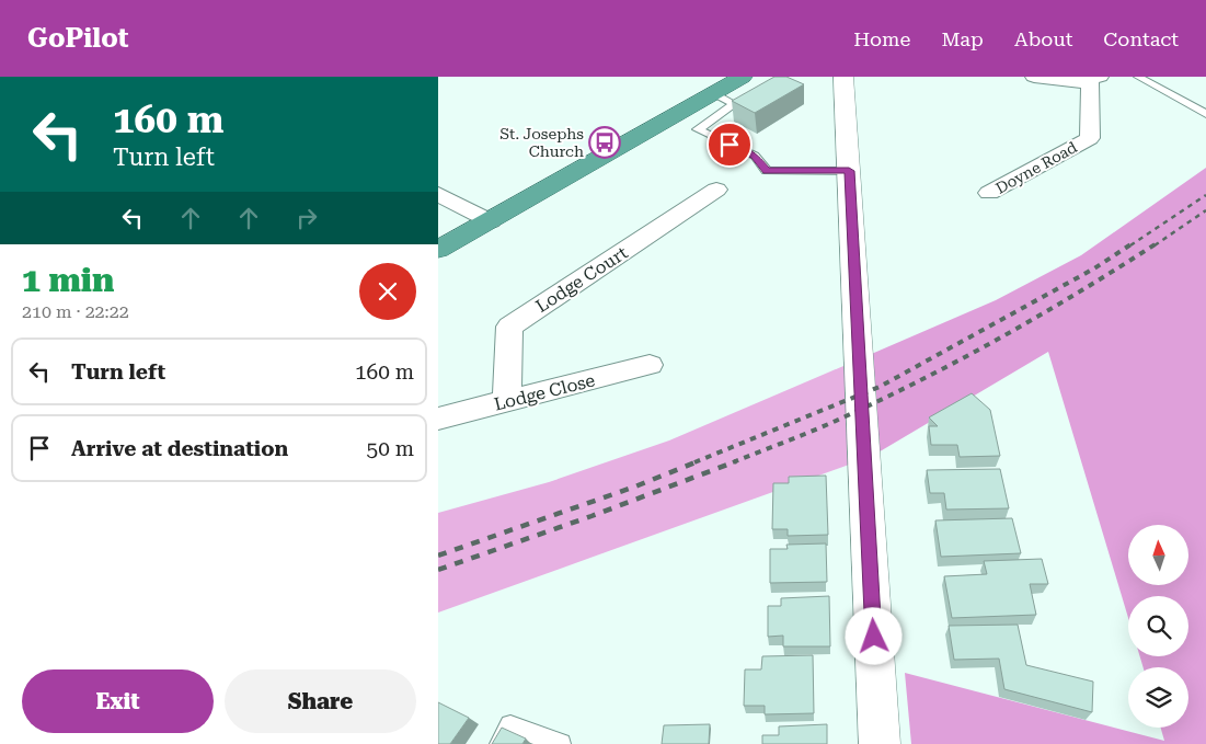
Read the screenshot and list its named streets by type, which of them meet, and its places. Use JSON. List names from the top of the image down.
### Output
{
  "streets": {
    "street": ["Doyne Road", "Lodge Court", "Lodge Close"]
  },
  "crossings": [
    ["Lodge Court", "Lodge Close"]
  ],
  "places": {
    "bus stop": ["St. Josephs Church"]
  },
  "north": "top",
  "page": {
    "header": "GoPilot",
    "nav": [
      "Home",
      "Map",
      "About",
      "Contact"
    ],
    "turn": ["160 m", "Turn left"],
    "heading": ["1 min", "210 m · 22:22"],
    "list": [
      {
        "name": "Turn left",
        "value": "160 m"
      },
      {
        "name": "Arrive at destination",
        "value": "50 m"
      }
    ],
    "buttons": ["Exit", "Share"]
  }
}
